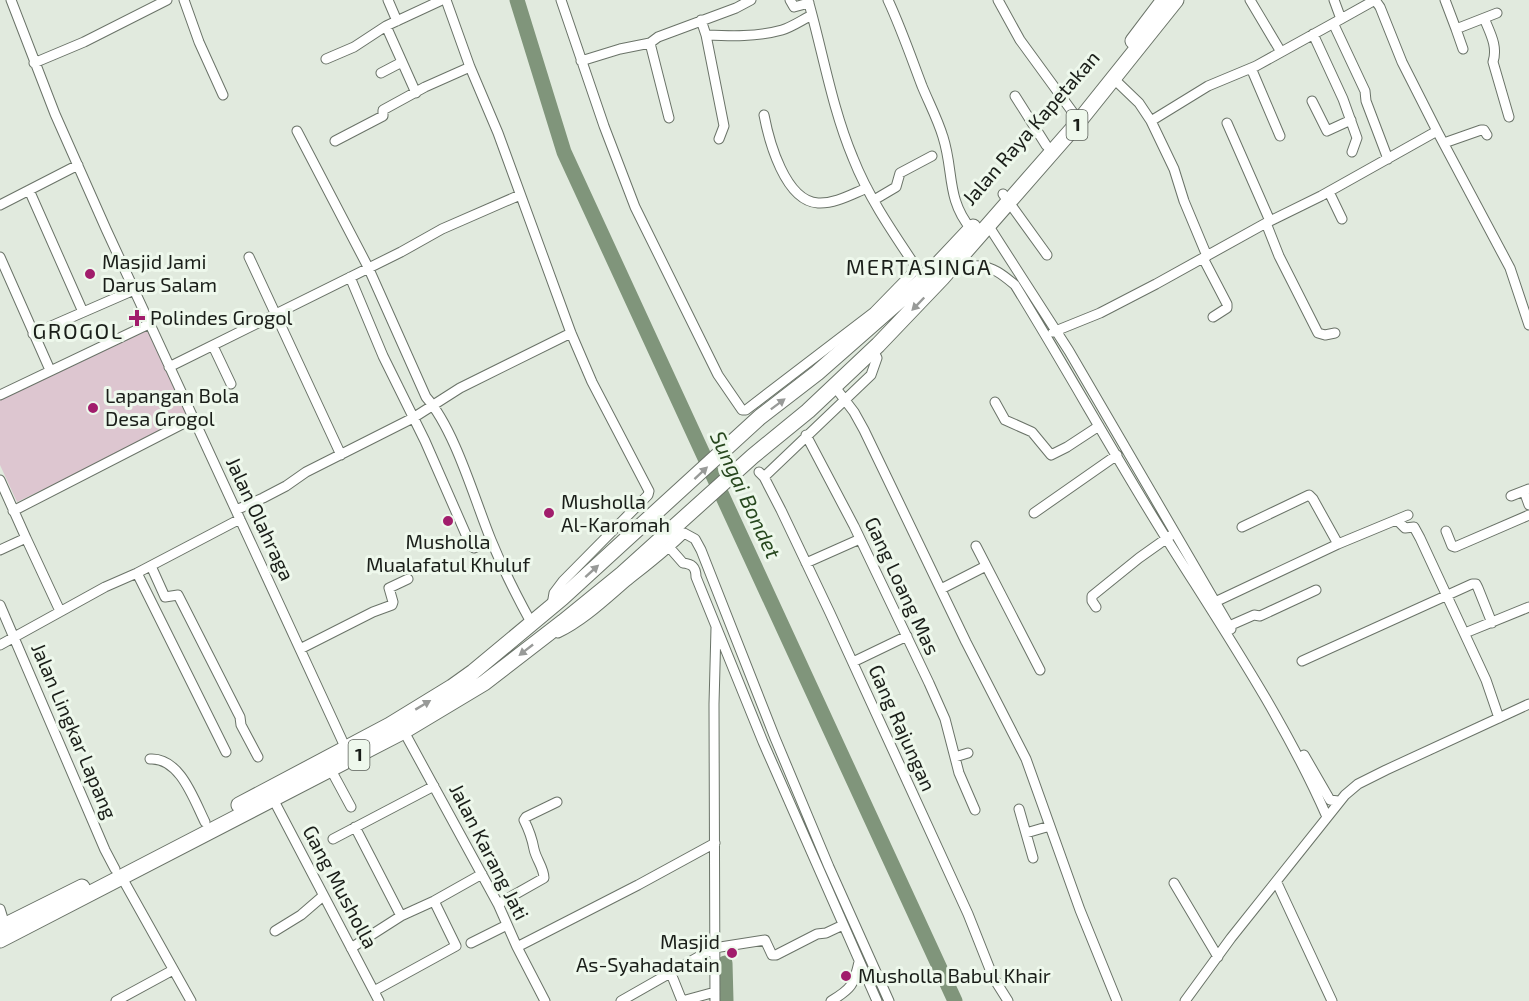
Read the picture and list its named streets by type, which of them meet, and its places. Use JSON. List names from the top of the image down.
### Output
{
  "streets": {
    "highway": ["1", "Jalan Raya Kapetakan"],
    "street": [
      "Jalan Olahraga",
      "Gang Loang Mas",
      "Gang Rajungan",
      "Jalan Lingkar Lapang",
      "Jalan Karang Jati",
      "Gang Musholla"
    ]
  },
  "crossings": [
    ["1", "Jalan Raya Kapetakan"],
    ["1", "Jalan Olahraga"],
    ["1", "Jalan Lingkar Lapang"],
    ["1", "Jalan Karang Jati"],
    ["1", "Gang Musholla"],
    ["Gang Loang Mas", "Gang Rajungan"]
  ],
  "districts": ["MERTASINGA", "GROGOL"],
  "water": ["Sungai Bondet"],
  "places": {
    "other": [
      "Masjid Jami Darus Salam",
      "Lapangan Bola Desa Grogol",
      "Musholla Al-Karomah",
      "Musholla Mualafatul Khuluf",
      "Masjid As-Syahadatain",
      "Musholla Babul Khair"
    ],
    "health": ["Polindes Grogol"]
  }
}
